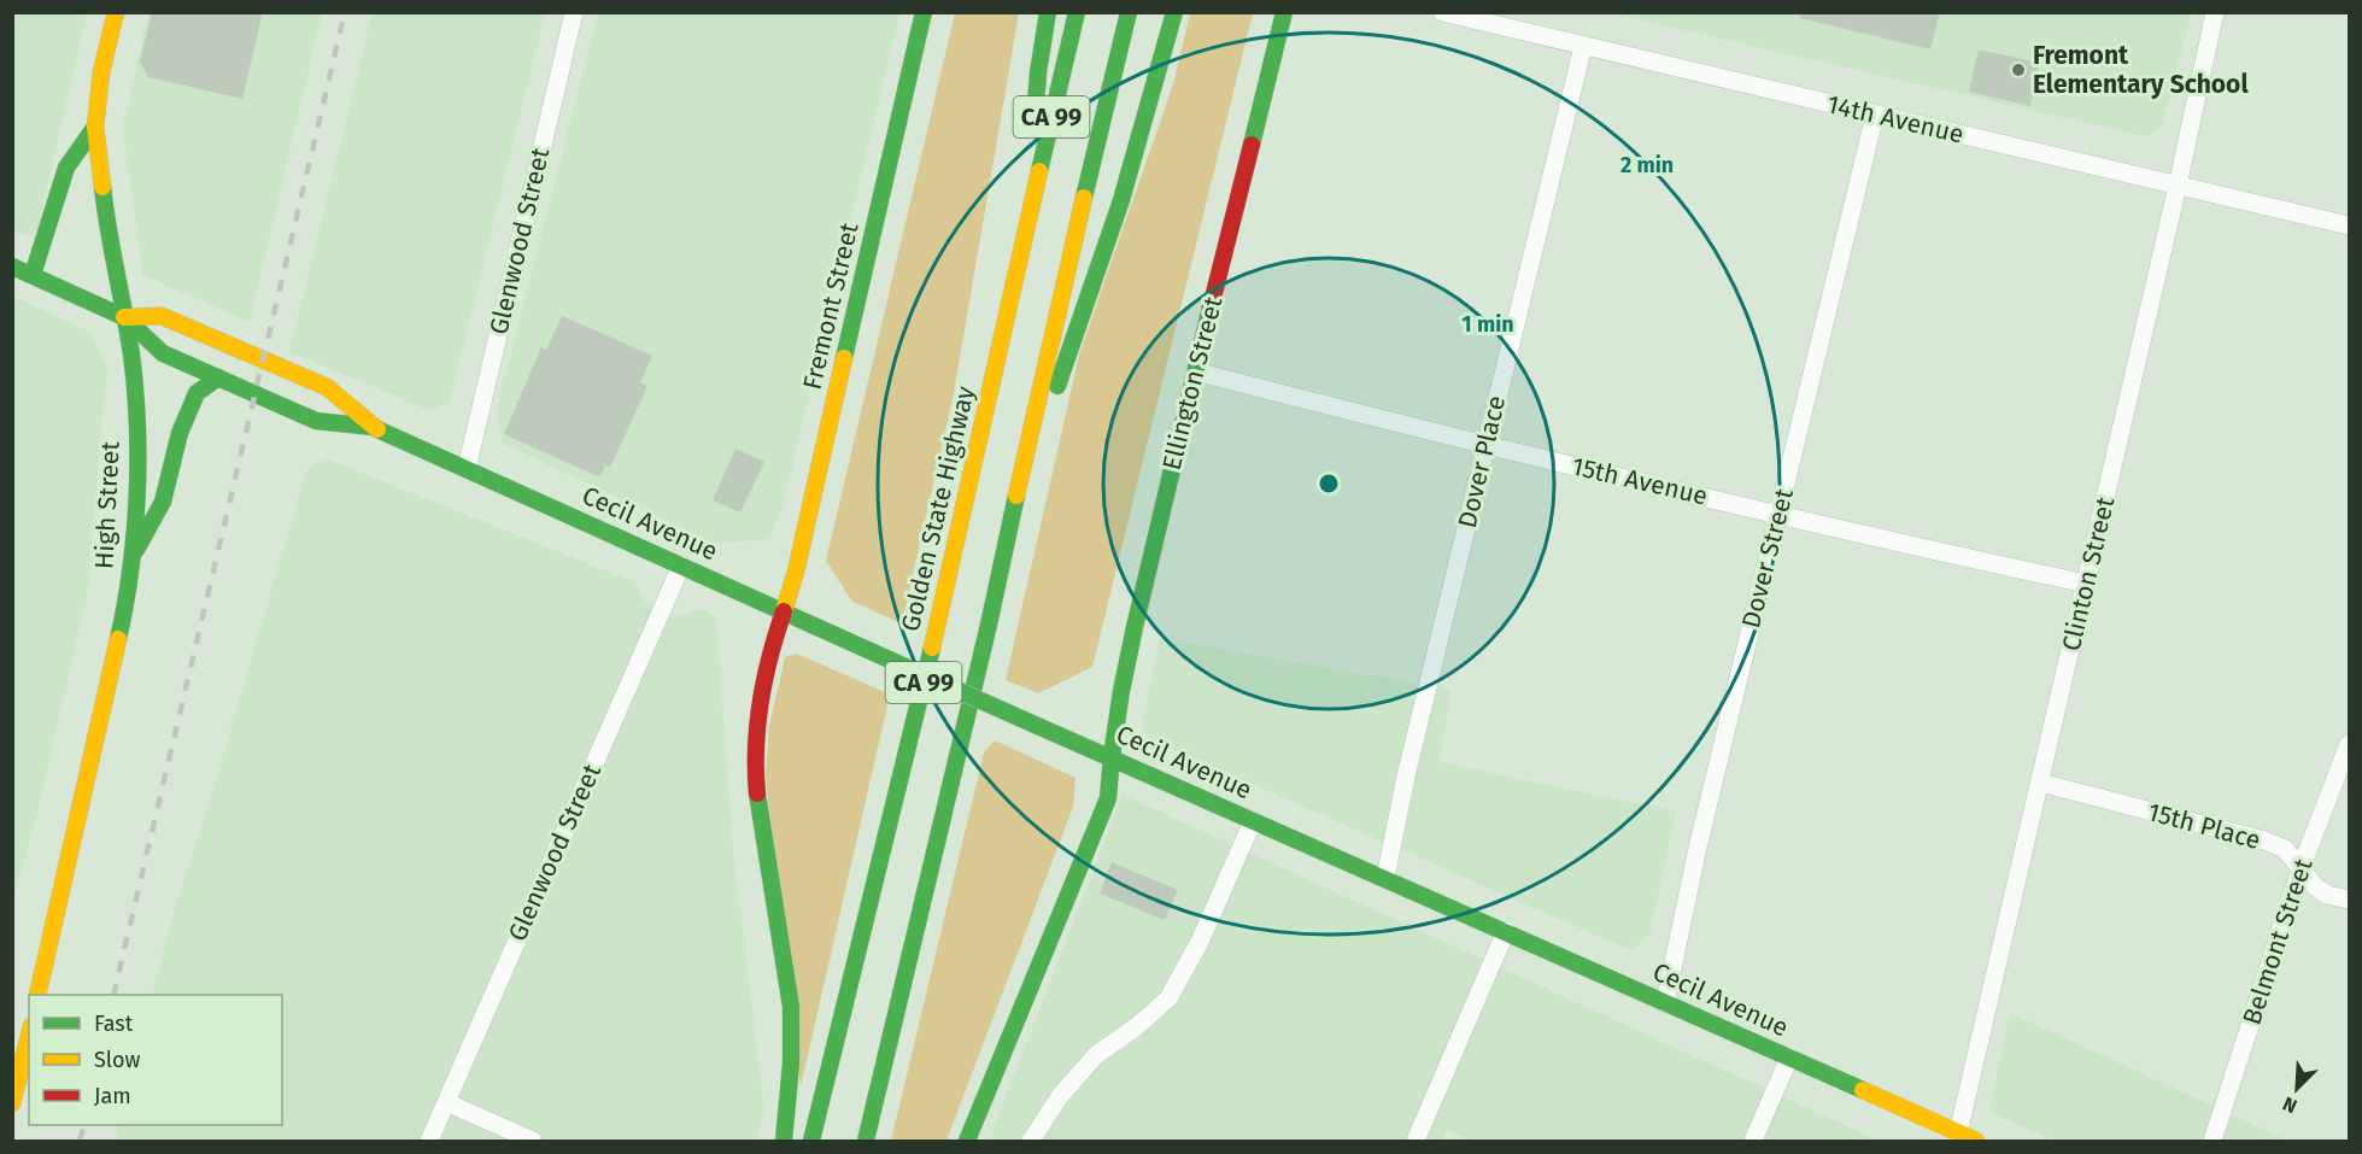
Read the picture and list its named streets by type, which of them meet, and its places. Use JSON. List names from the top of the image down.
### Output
{
  "streets": {
    "main road": [
      "CA 99",
      "Fremont Street",
      "Ellington Street",
      "High Street",
      "Golden State Highway",
      "Cecil Avenue"
    ],
    "street": [
      "14th Avenue",
      "Glenwood Street",
      "Dover Place",
      "15th Avenue",
      "Dover Street",
      "Clinton Street",
      "15th Place",
      "Belmont Street"
    ]
  },
  "crossings": [
    ["14th Avenue", "Dover Place"],
    ["14th Avenue", "Dover Street"],
    ["14th Avenue", "Clinton Street"],
    ["Glenwood Street", "Cecil Avenue"],
    ["Fremont Street", "Cecil Avenue"],
    ["Ellington Street", "15th Avenue"],
    ["Ellington Street", "Cecil Avenue"],
    ["Dover Place", "15th Avenue"],
    ["Dover Place", "Cecil Avenue"],
    ["15th Avenue", "Dover Street"],
    ["15th Avenue", "Clinton Street"],
    ["High Street", "Cecil Avenue"],
    ["Cecil Avenue", "Dover Street"],
    ["Cecil Avenue", "Clinton Street"],
    ["Clinton Street", "15th Place"],
    ["15th Place", "Belmont Street"]
  ],
  "places": ["Fremont Elementary School"],
  "legend": ["Fast", "Slow", "Jam"],
  "north": "bottom left",
  "rings": ["2 min", "1 min"]
}
